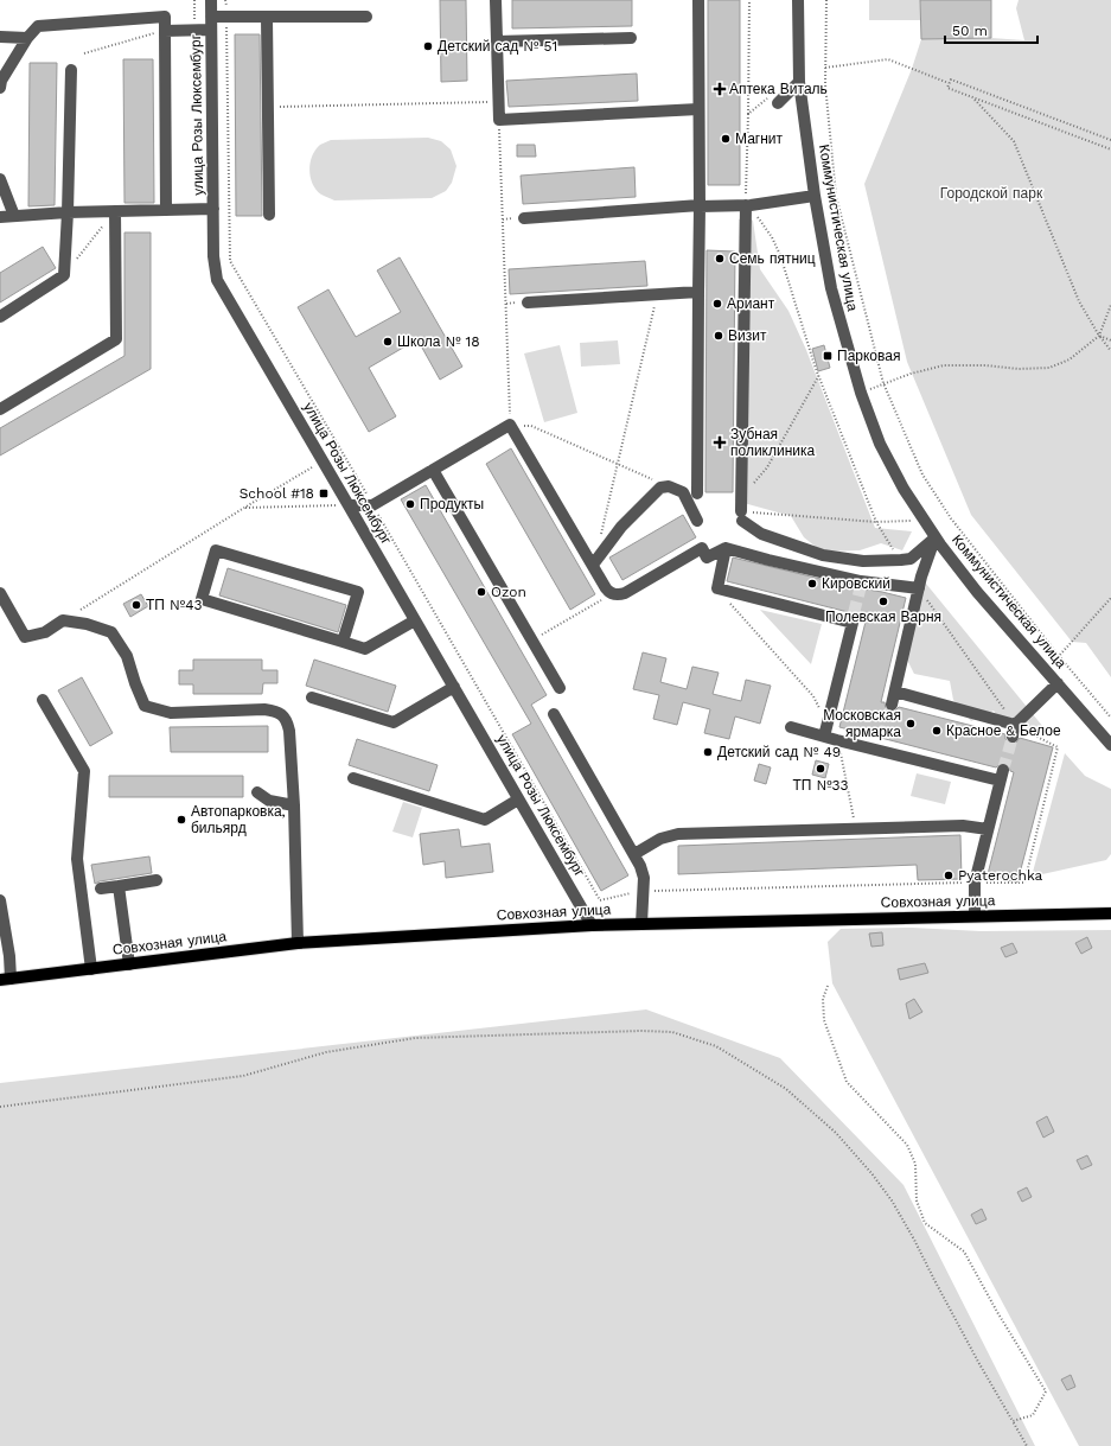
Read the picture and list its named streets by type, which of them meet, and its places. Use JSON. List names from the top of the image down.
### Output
{
  "streets": {
    "main road": ["Совхозная улица"],
    "street": ["улица Розы Люксембург", "Коммунистическая улица"]
  },
  "crossings": [
    ["улица Розы Люксембург", "Совхозная улица"]
  ],
  "parks": ["Городской парк"],
  "places": {
    "other": [
      "Детский сад № 51",
      "Магнит",
      "Семь пятниц",
      "Ариант",
      "Визит",
      "Школа № 18",
      "Продукты",
      "Кировский",
      "Ozon",
      "Полевская Варня",
      "ТП №43",
      "Московская ярмарка",
      "Красное & Белое",
      "Детский сад № 49",
      "ТП №33",
      "Автопарковка, бильярд",
      "Pyaterochka"
    ],
    "health": ["Аптека Виталь", "Зубная поликлиника"],
    "transit": ["Парковая", "School #18"]
  },
  "scale_bar": "50 m"
}
